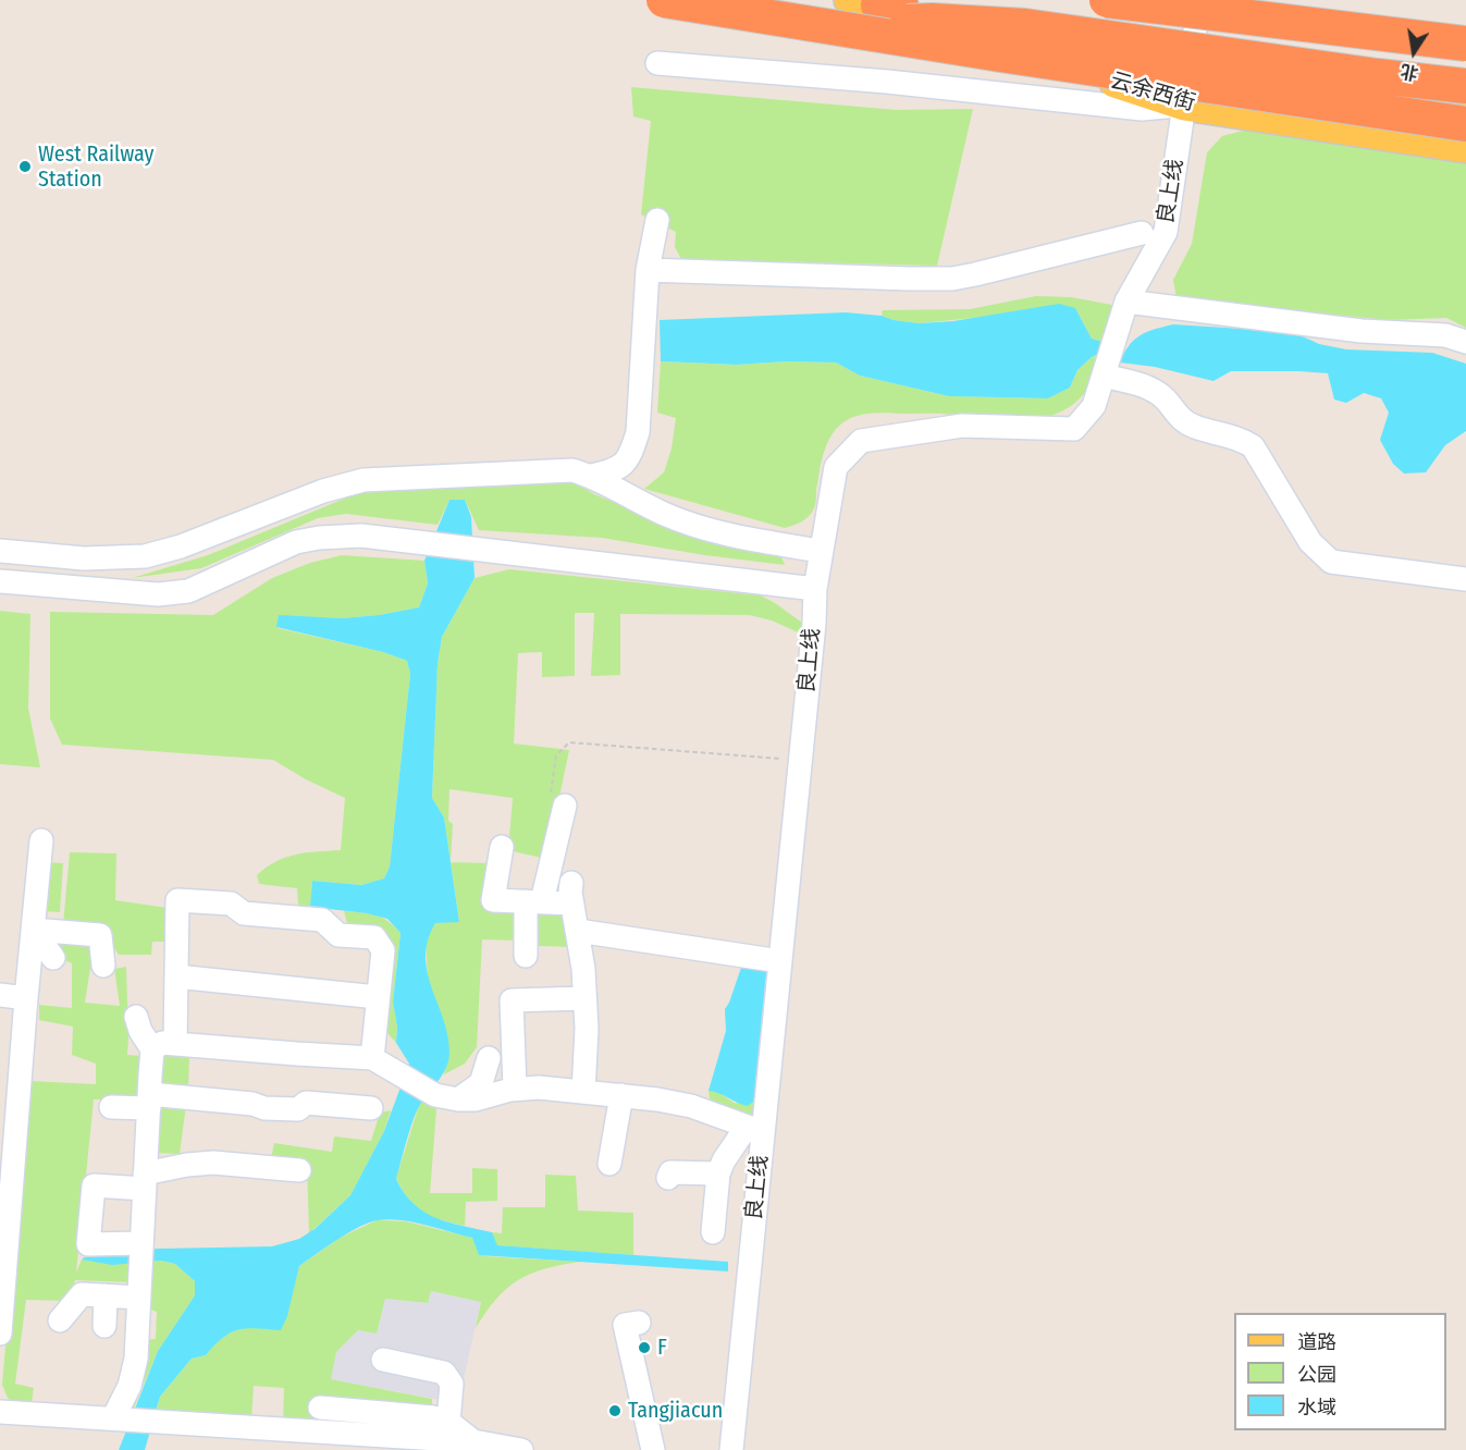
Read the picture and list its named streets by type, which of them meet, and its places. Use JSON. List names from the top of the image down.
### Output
{
  "streets": {
    "main road": ["云余西街"],
    "street": ["良上线"]
  },
  "crossings": [
    ["云余西街", "良上线"]
  ],
  "places": ["West Railway Station", "F", "Tangjiacun"],
  "legend": ["道路", "公园", "水域"],
  "north": "bottom"
}
